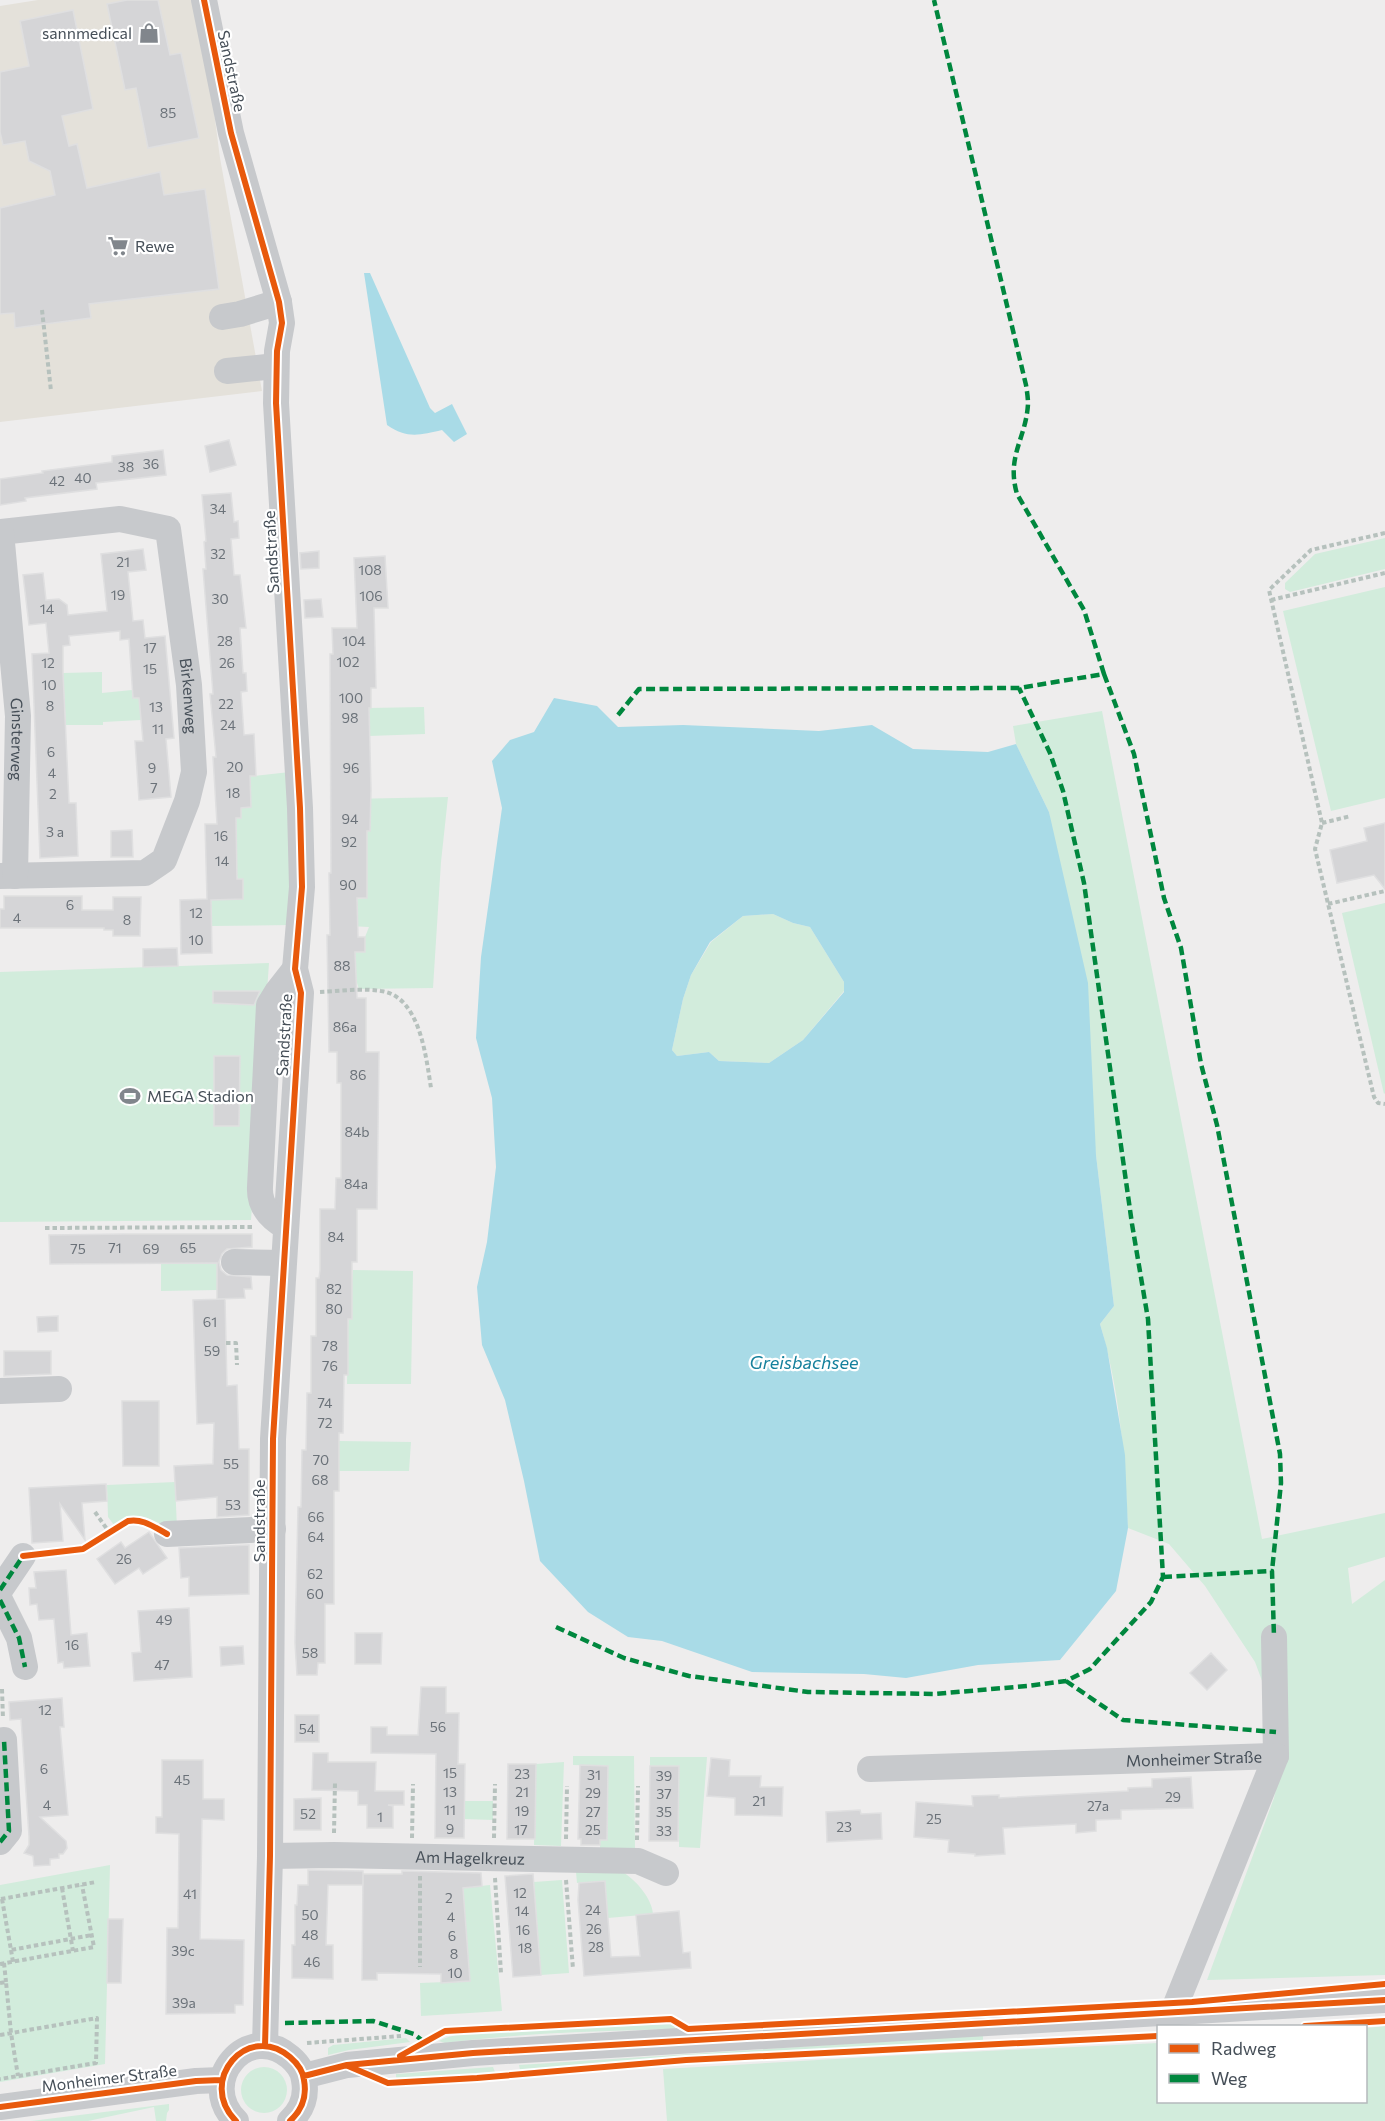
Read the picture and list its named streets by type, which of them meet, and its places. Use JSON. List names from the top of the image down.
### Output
{
  "streets": {
    "street": [
      "Sandstraße",
      "Birkenweg",
      "Ginsterweg",
      "Monheimer Straße",
      "Am Hagelkreuz"
    ]
  },
  "crossings": [
    ["Sandstraße", "Am Hagelkreuz"],
    ["Birkenweg", "Ginsterweg"]
  ],
  "water": ["Greisbachsee"],
  "places": {
    "shop": ["sannmedical"],
    "supermarket": ["Rewe"],
    "sports": ["MEGA Stadion"]
  },
  "house_numbers": [
    "85",
    "36",
    "38",
    "40",
    "42",
    "34",
    "32",
    "21",
    "108",
    "19",
    "106",
    "30",
    "14",
    "28",
    "104",
    "17",
    "102",
    "12",
    "26",
    "15",
    "10",
    "100",
    "22",
    "8",
    "13",
    "98",
    "24",
    "11",
    "6",
    "20",
    "9",
    "96",
    "4",
    "7",
    "18",
    "2",
    "94",
    "3 a",
    "16",
    "92",
    "14",
    "90",
    "6",
    "12",
    "4",
    "8",
    "10",
    "88",
    "86a",
    "86",
    "84b",
    "84a",
    "84",
    "71",
    "65",
    "75",
    "69",
    "82",
    "80",
    "61",
    "78",
    "59",
    "76",
    "74",
    "72",
    "70",
    "55",
    "68",
    "53",
    "66",
    "64",
    "26",
    "62",
    "60",
    "49",
    "16",
    "58",
    "47",
    "12",
    "56",
    "54",
    "6",
    "15",
    "23",
    "31",
    "39",
    "45",
    "13",
    "21",
    "29",
    "37",
    "29",
    "21",
    "4",
    "27a",
    "11",
    "19",
    "27",
    "35",
    "52",
    "1",
    "25",
    "23",
    "9",
    "17",
    "25",
    "33",
    "12",
    "41",
    "2",
    "24",
    "14",
    "50",
    "4",
    "26",
    "16",
    "48",
    "6",
    "28",
    "18",
    "39c",
    "8",
    "46",
    "10",
    "39a"
  ],
  "legend": ["Radweg", "Weg"]
}
